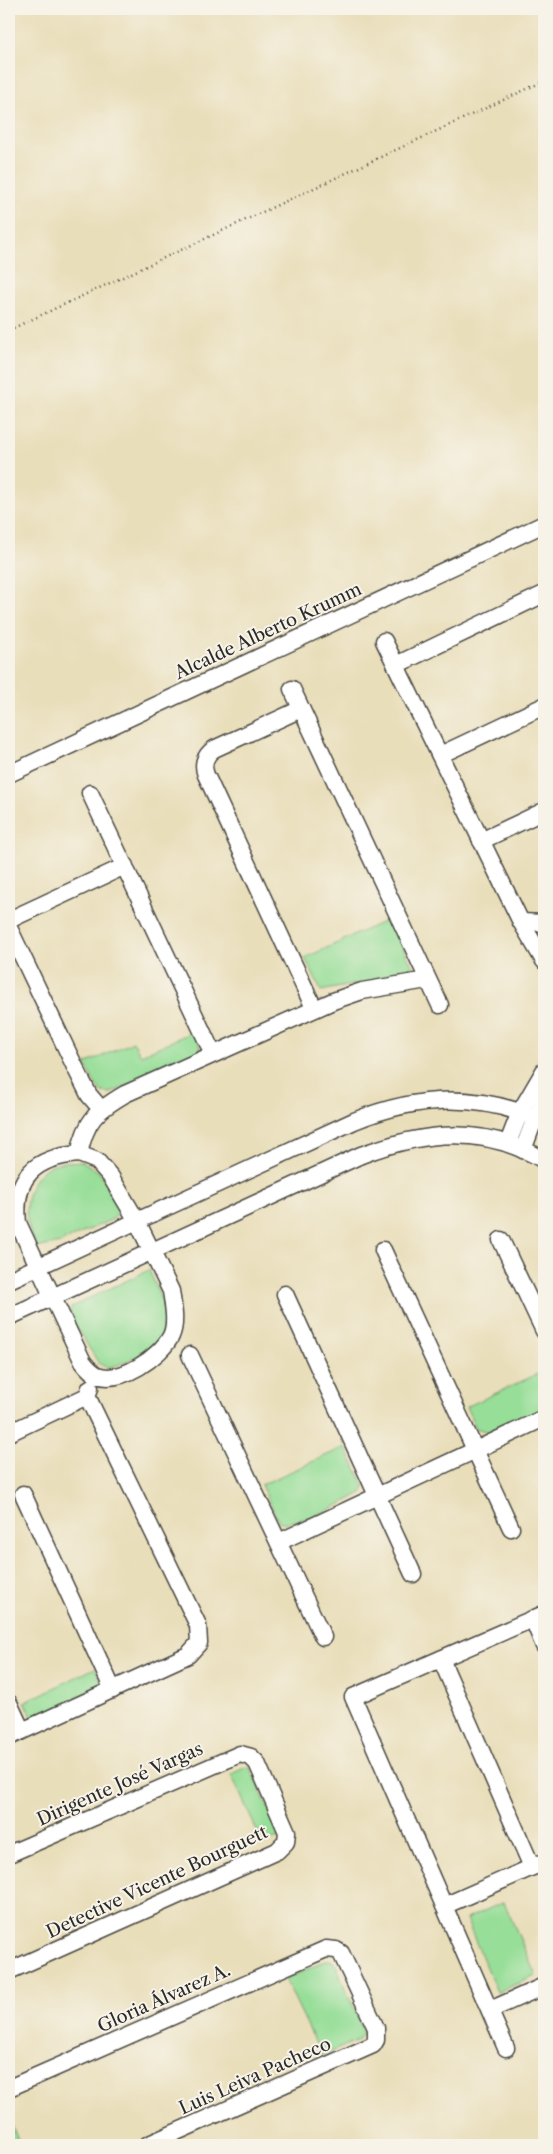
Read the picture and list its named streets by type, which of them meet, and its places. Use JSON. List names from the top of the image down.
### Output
{
  "streets": {
    "street": [
      "Alcalde Alberto Krumm",
      "Dirigente José Vargas",
      "Detective Vicente Bourguett",
      "Gloria Álvarez A.",
      "Luis Leiva Pacheco"
    ]
  },
  "crossings": [
    ["Dirigente José Vargas", "Detective Vicente Bourguett"],
    ["Gloria Álvarez A.", "Luis Leiva Pacheco"]
  ]
}
